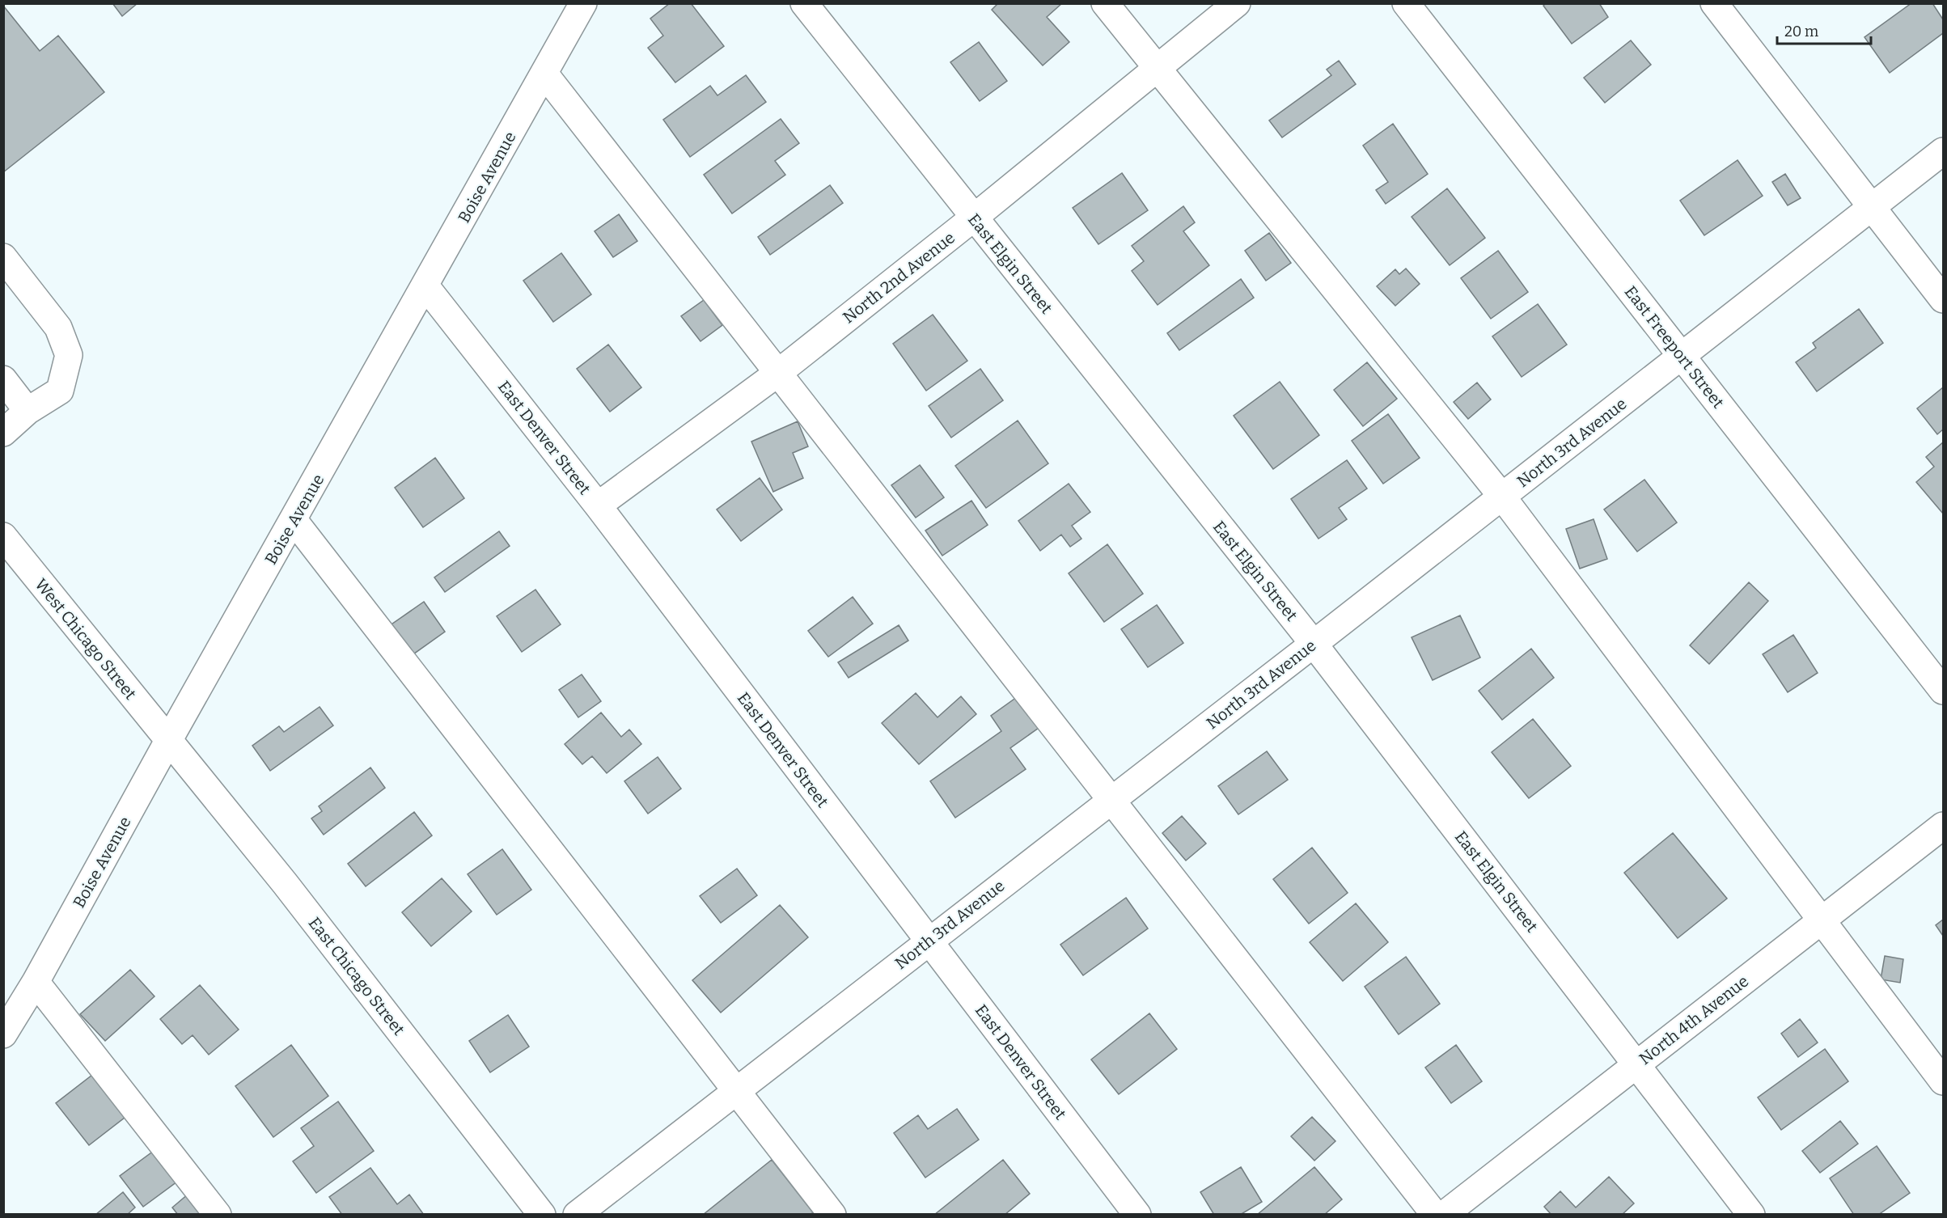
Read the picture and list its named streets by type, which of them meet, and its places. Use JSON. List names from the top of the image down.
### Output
{
  "streets": {
    "street": [
      "Boise Avenue",
      "East Elgin Street",
      "North 2nd Avenue",
      "East Freeport Street",
      "East Denver Street",
      "North 3rd Avenue",
      "West Chicago Street",
      "East Chicago Street",
      "North 4th Avenue"
    ]
  },
  "crossings": [
    ["Boise Avenue", "East Denver Street"],
    ["Boise Avenue", "West Chicago Street"],
    ["Boise Avenue", "East Chicago Street"],
    ["East Elgin Street", "North 2nd Avenue"],
    ["East Elgin Street", "North 3rd Avenue"],
    ["East Elgin Street", "North 4th Avenue"],
    ["North 2nd Avenue", "East Denver Street"],
    ["East Freeport Street", "North 3rd Avenue"],
    ["East Denver Street", "North 3rd Avenue"],
    ["West Chicago Street", "East Chicago Street"]
  ],
  "scale_bar": "20 m"
}
